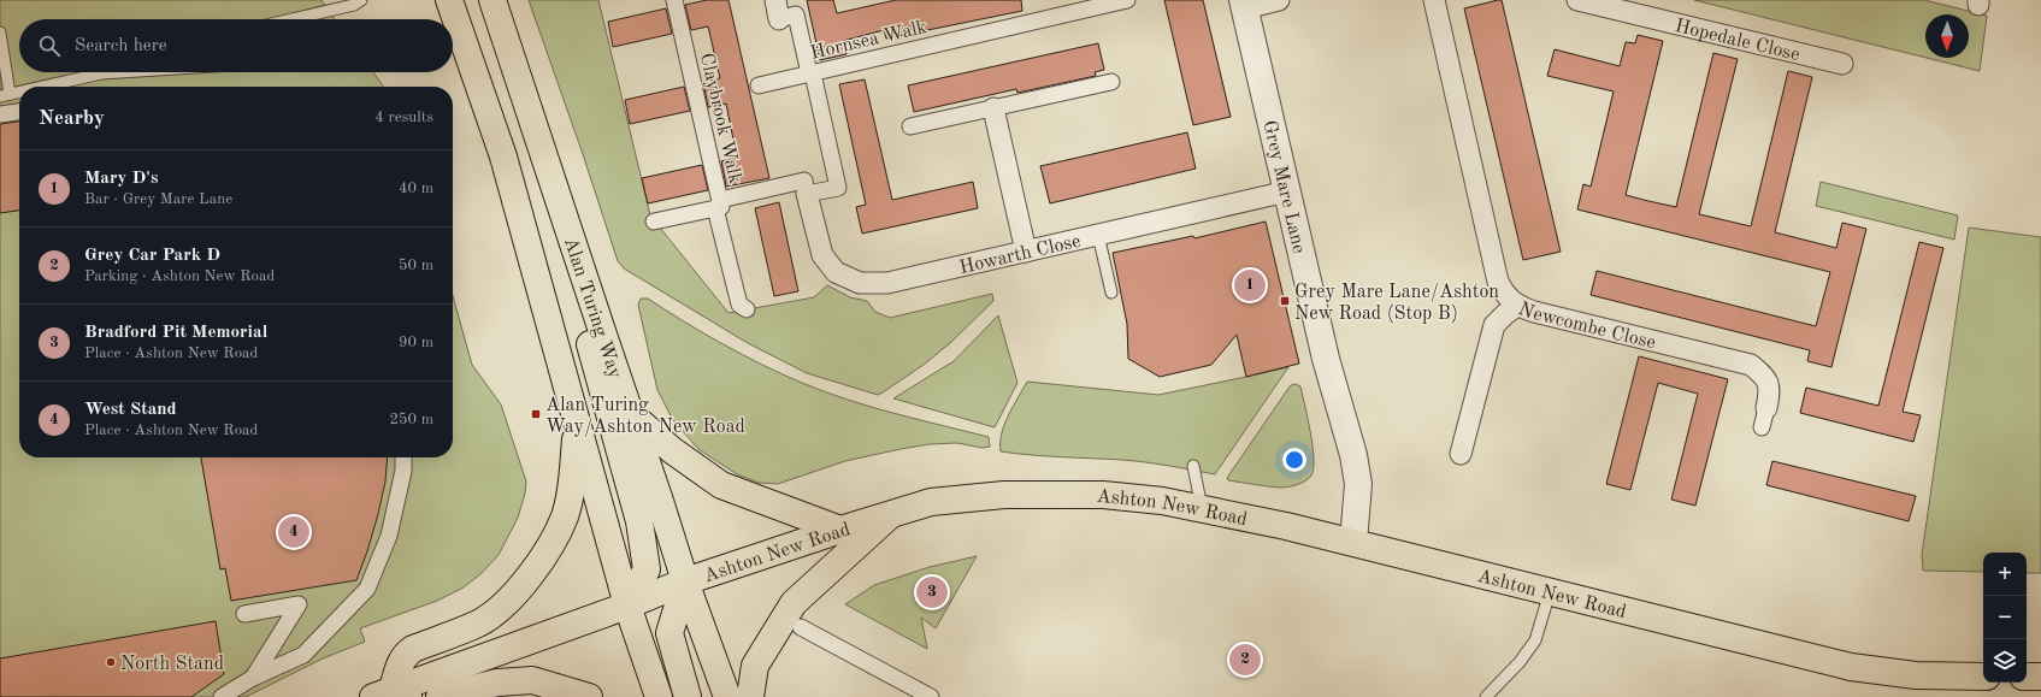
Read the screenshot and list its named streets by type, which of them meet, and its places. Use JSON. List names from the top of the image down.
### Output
{
  "streets": {
    "main road": ["Alan Turing Way", "Ashton New Road"],
    "street": [
      "Hornsea Walk",
      "Hopedale Close",
      "Claybrook Walk",
      "Grey Mare Lane",
      "Howarth Close",
      "Newcombe Close"
    ]
  },
  "crossings": [
    ["Grey Mare Lane", "Howarth Close"],
    ["Grey Mare Lane", "Ashton New Road"],
    ["Alan Turing Way", "Ashton New Road"]
  ],
  "places": {
    "transit": ["Grey Mare Lane/Ashton New Road (Stop B)", "Alan Turing Way/Ashton New Road"],
    "other": ["North Stand"]
  },
  "north": "bottom",
  "page": {
    "search": "Search here",
    "heading": ["Nearby", "4 results"],
    "list": [
      {
        "mark": "1",
        "name": "Mary D's",
        "note": "Bar · Grey Mare Lane",
        "value": "40 m"
      },
      {
        "mark": "2",
        "name": "Grey Car Park D",
        "note": "Parking · Ashton New Road",
        "value": "50 m"
      },
      {
        "mark": "3",
        "name": "Bradford Pit Memorial",
        "note": "Place · Ashton New Road",
        "value": "90 m"
      },
      {
        "mark": "4",
        "name": "West Stand",
        "note": "Place · Ashton New Road",
        "value": "250 m"
      }
    ],
    "pins": [
      "1",
      "4",
      "3",
      "2"
    ],
    "map_buttons": ["+", "−"]
  }
}
